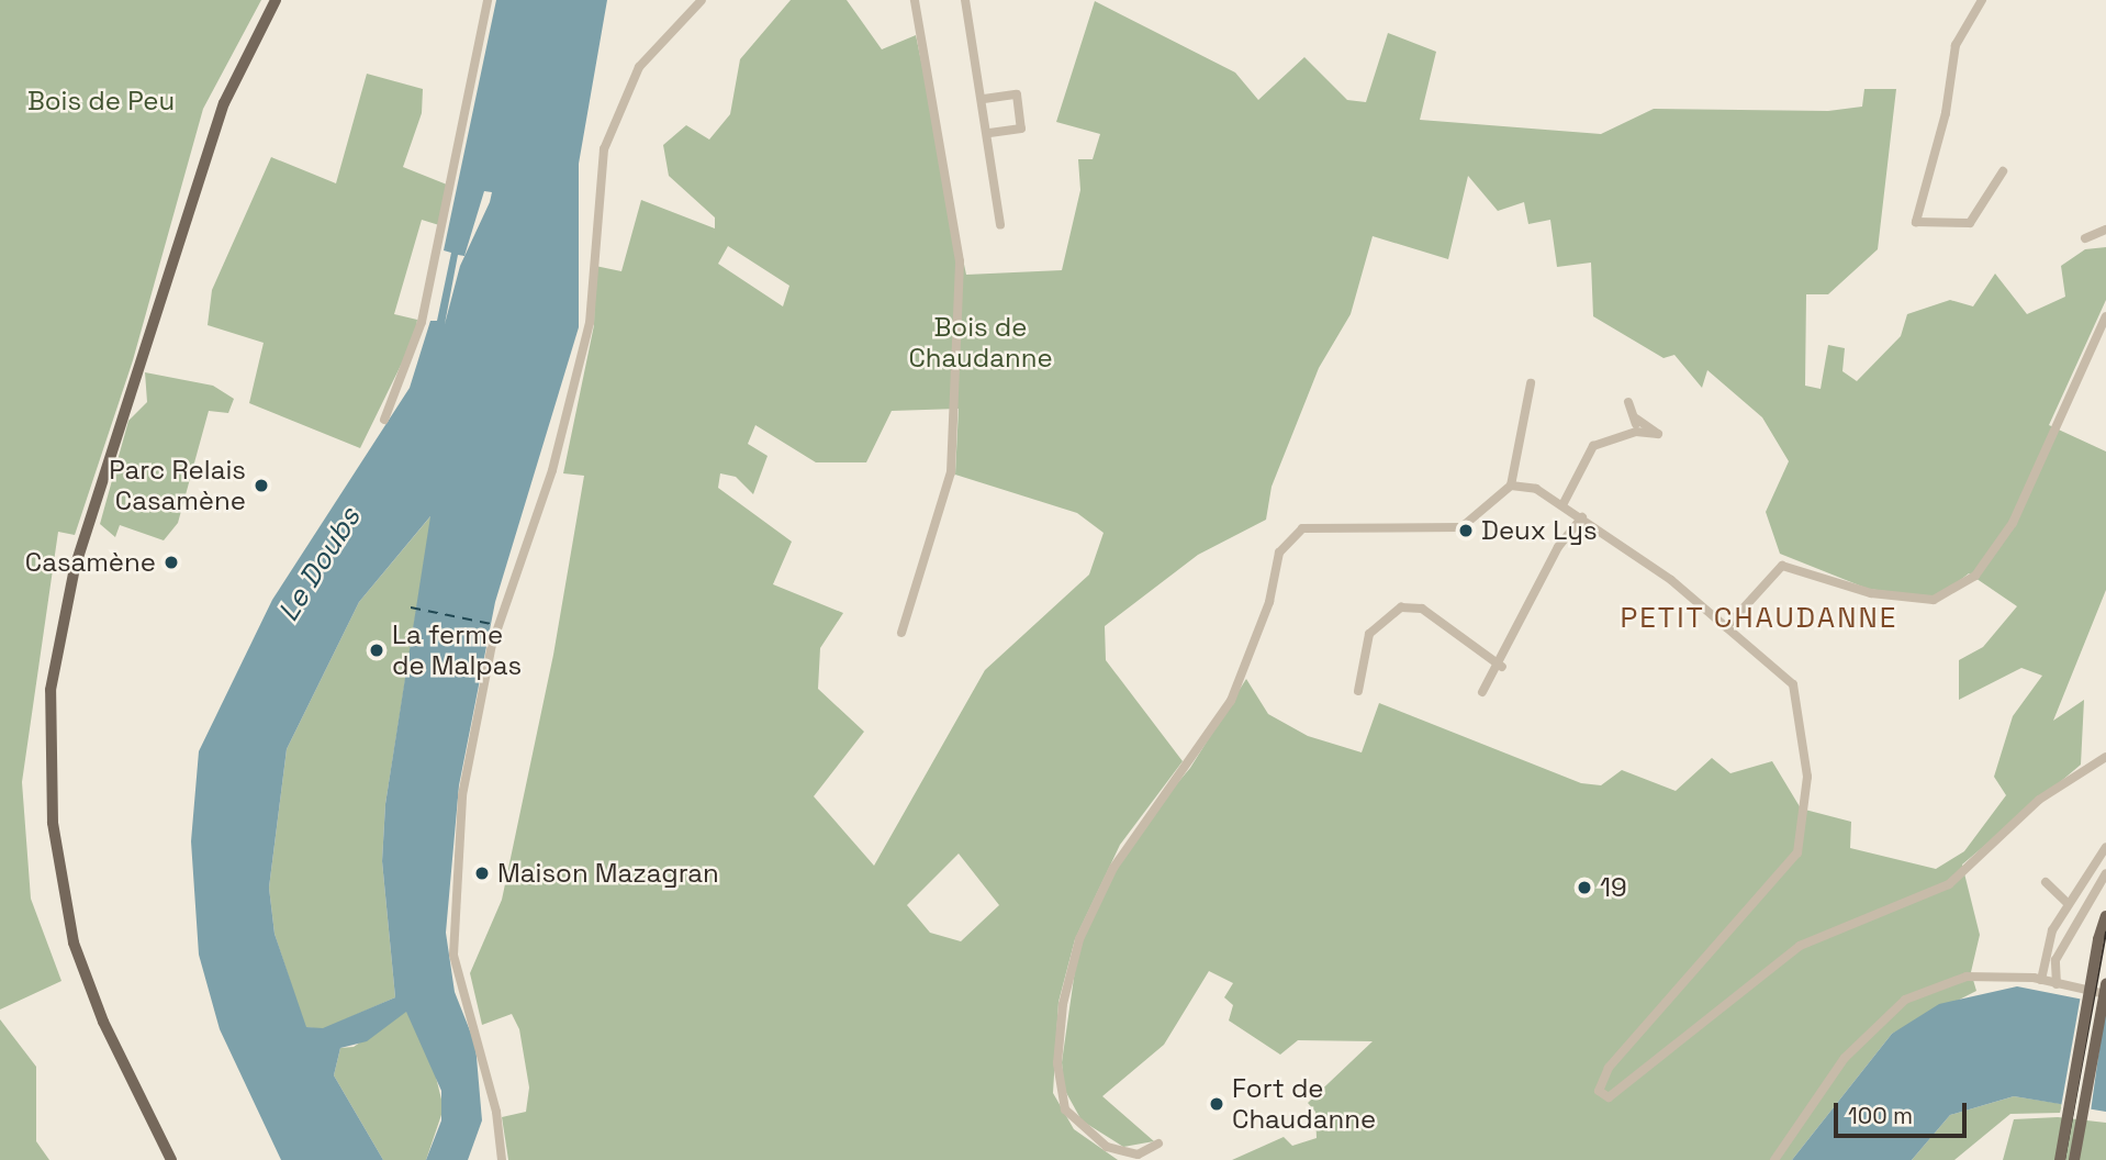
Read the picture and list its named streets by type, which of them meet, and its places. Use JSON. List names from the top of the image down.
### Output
{
  "districts": ["PETIT CHAUDANNE"],
  "water": ["Le Doubs"],
  "parks": ["Bois de Peu", "Bois de Chaudanne"],
  "places": [
    "Parc Relais Casamène",
    "Deux Lys",
    "Casamène",
    "La ferme de Malpas",
    "Maison Mazagran",
    "19",
    "Fort de Chaudanne"
  ],
  "scale_bar": "100 m"
}
